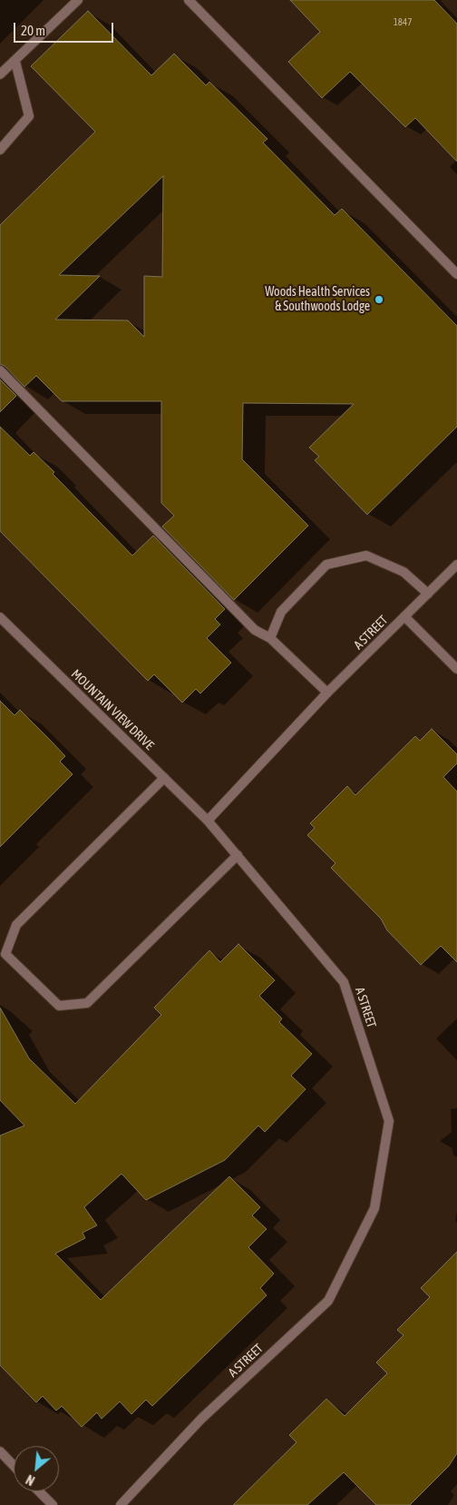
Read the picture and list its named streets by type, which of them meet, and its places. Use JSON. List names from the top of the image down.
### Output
{
  "streets": {
    "street": ["A STREET", "MOUNTAIN VIEW DRIVE"]
  },
  "crossings": [
    ["A STREET", "MOUNTAIN VIEW DRIVE"]
  ],
  "places": ["Woods Health Services & Southwoods Lodge"],
  "house_numbers": ["1847"],
  "scale_bar": "20 m",
  "north": "bottom left"
}
